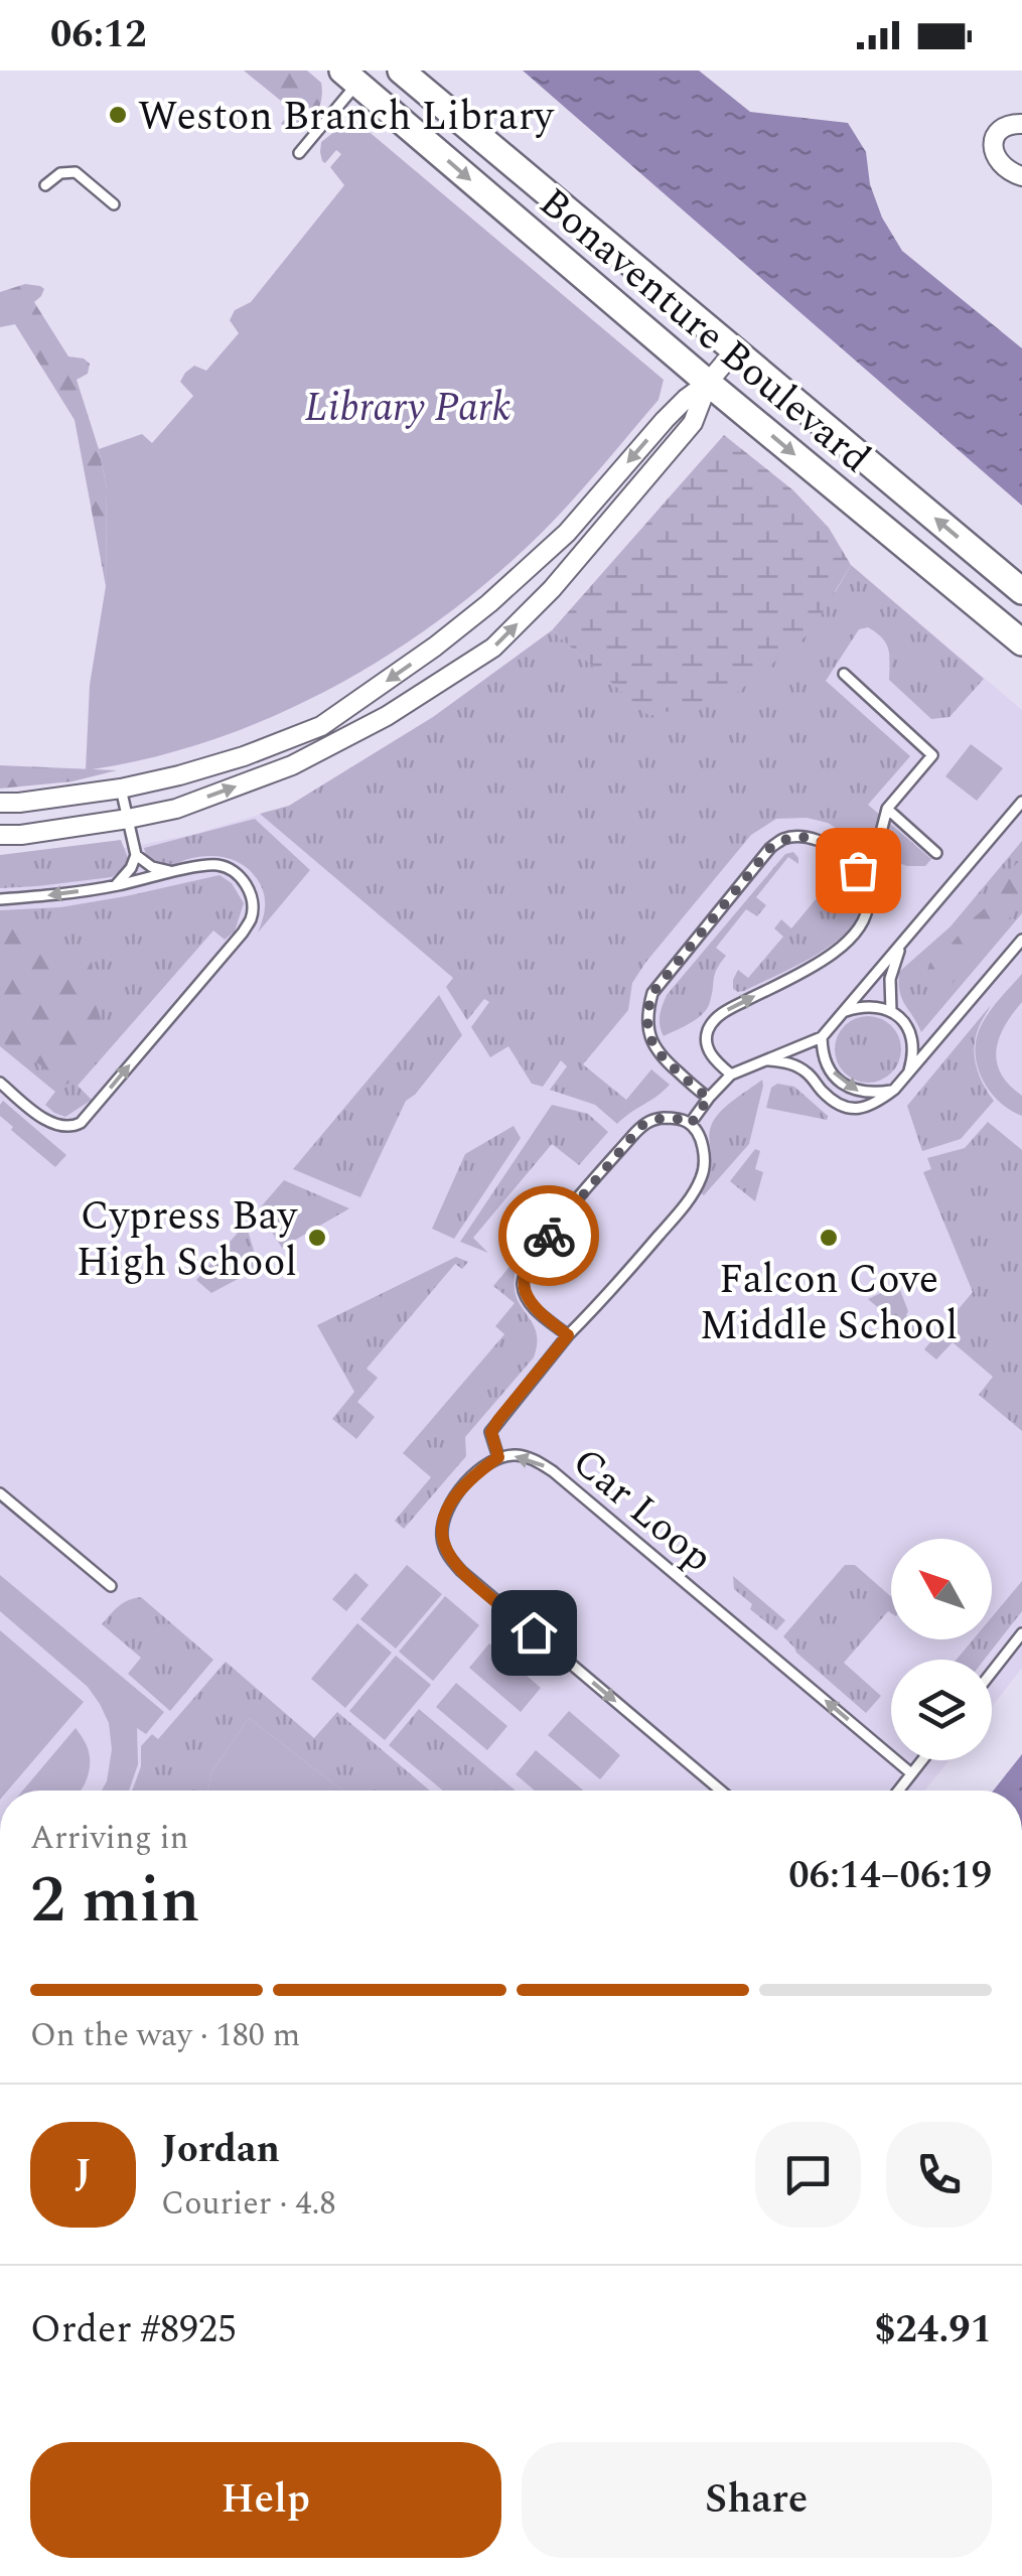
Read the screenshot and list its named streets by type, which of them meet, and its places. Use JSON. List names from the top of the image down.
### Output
{
  "streets": {
    "main road": ["Bonaventure Boulevard"],
    "lane": ["Car Loop"]
  },
  "one_way": ["Car Loop"],
  "parks": ["Library Park"],
  "places": ["Weston Branch Library", "Cypress Bay High School", "Falcon Cove Middle School"],
  "north": "top left",
  "page": {
    "status": "06:12",
    "heading": ["2 min", "Arriving in", "06:14–06:19"],
    "panel": [
      "Jordan",
      "Courier · 4.8",
      "Order #8925",
      "$24.91"
    ],
    "bar": "On the way · 180 m",
    "round": "J",
    "buttons": ["Help", "Share"]
  }
}
